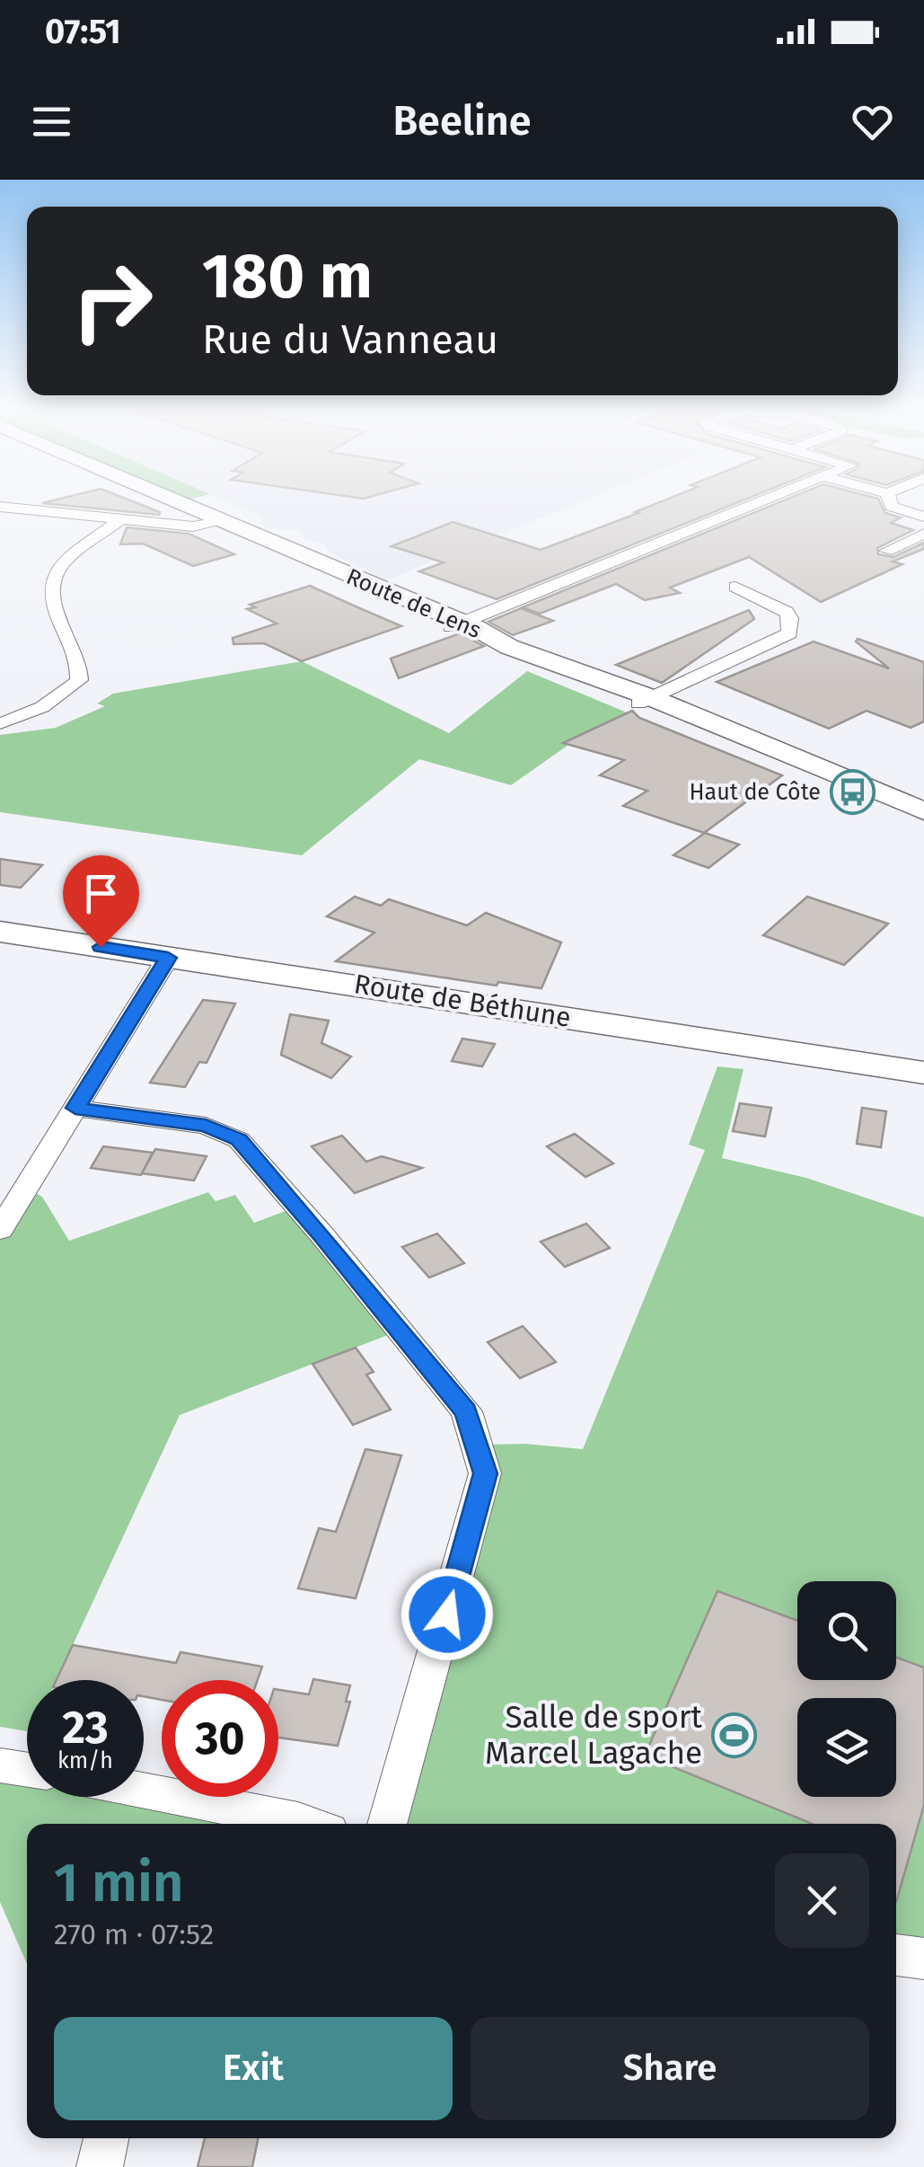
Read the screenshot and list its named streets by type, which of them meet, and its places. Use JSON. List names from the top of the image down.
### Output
{
  "streets": {
    "main road": ["Route de Lens", "Route de Béthune"]
  },
  "places": {
    "bus stop": ["Haut de Côte"],
    "sports": ["Salle de sport Marcel Lagache"]
  },
  "page": {
    "status": "07:51",
    "header": "Beeline",
    "turn": ["180 m", "Rue du Vanneau"],
    "speed": "23 km/h",
    "limit": "30",
    "heading": ["1 min", "270 m · 07:52"],
    "buttons": ["Exit", "Share"]
  }
}
